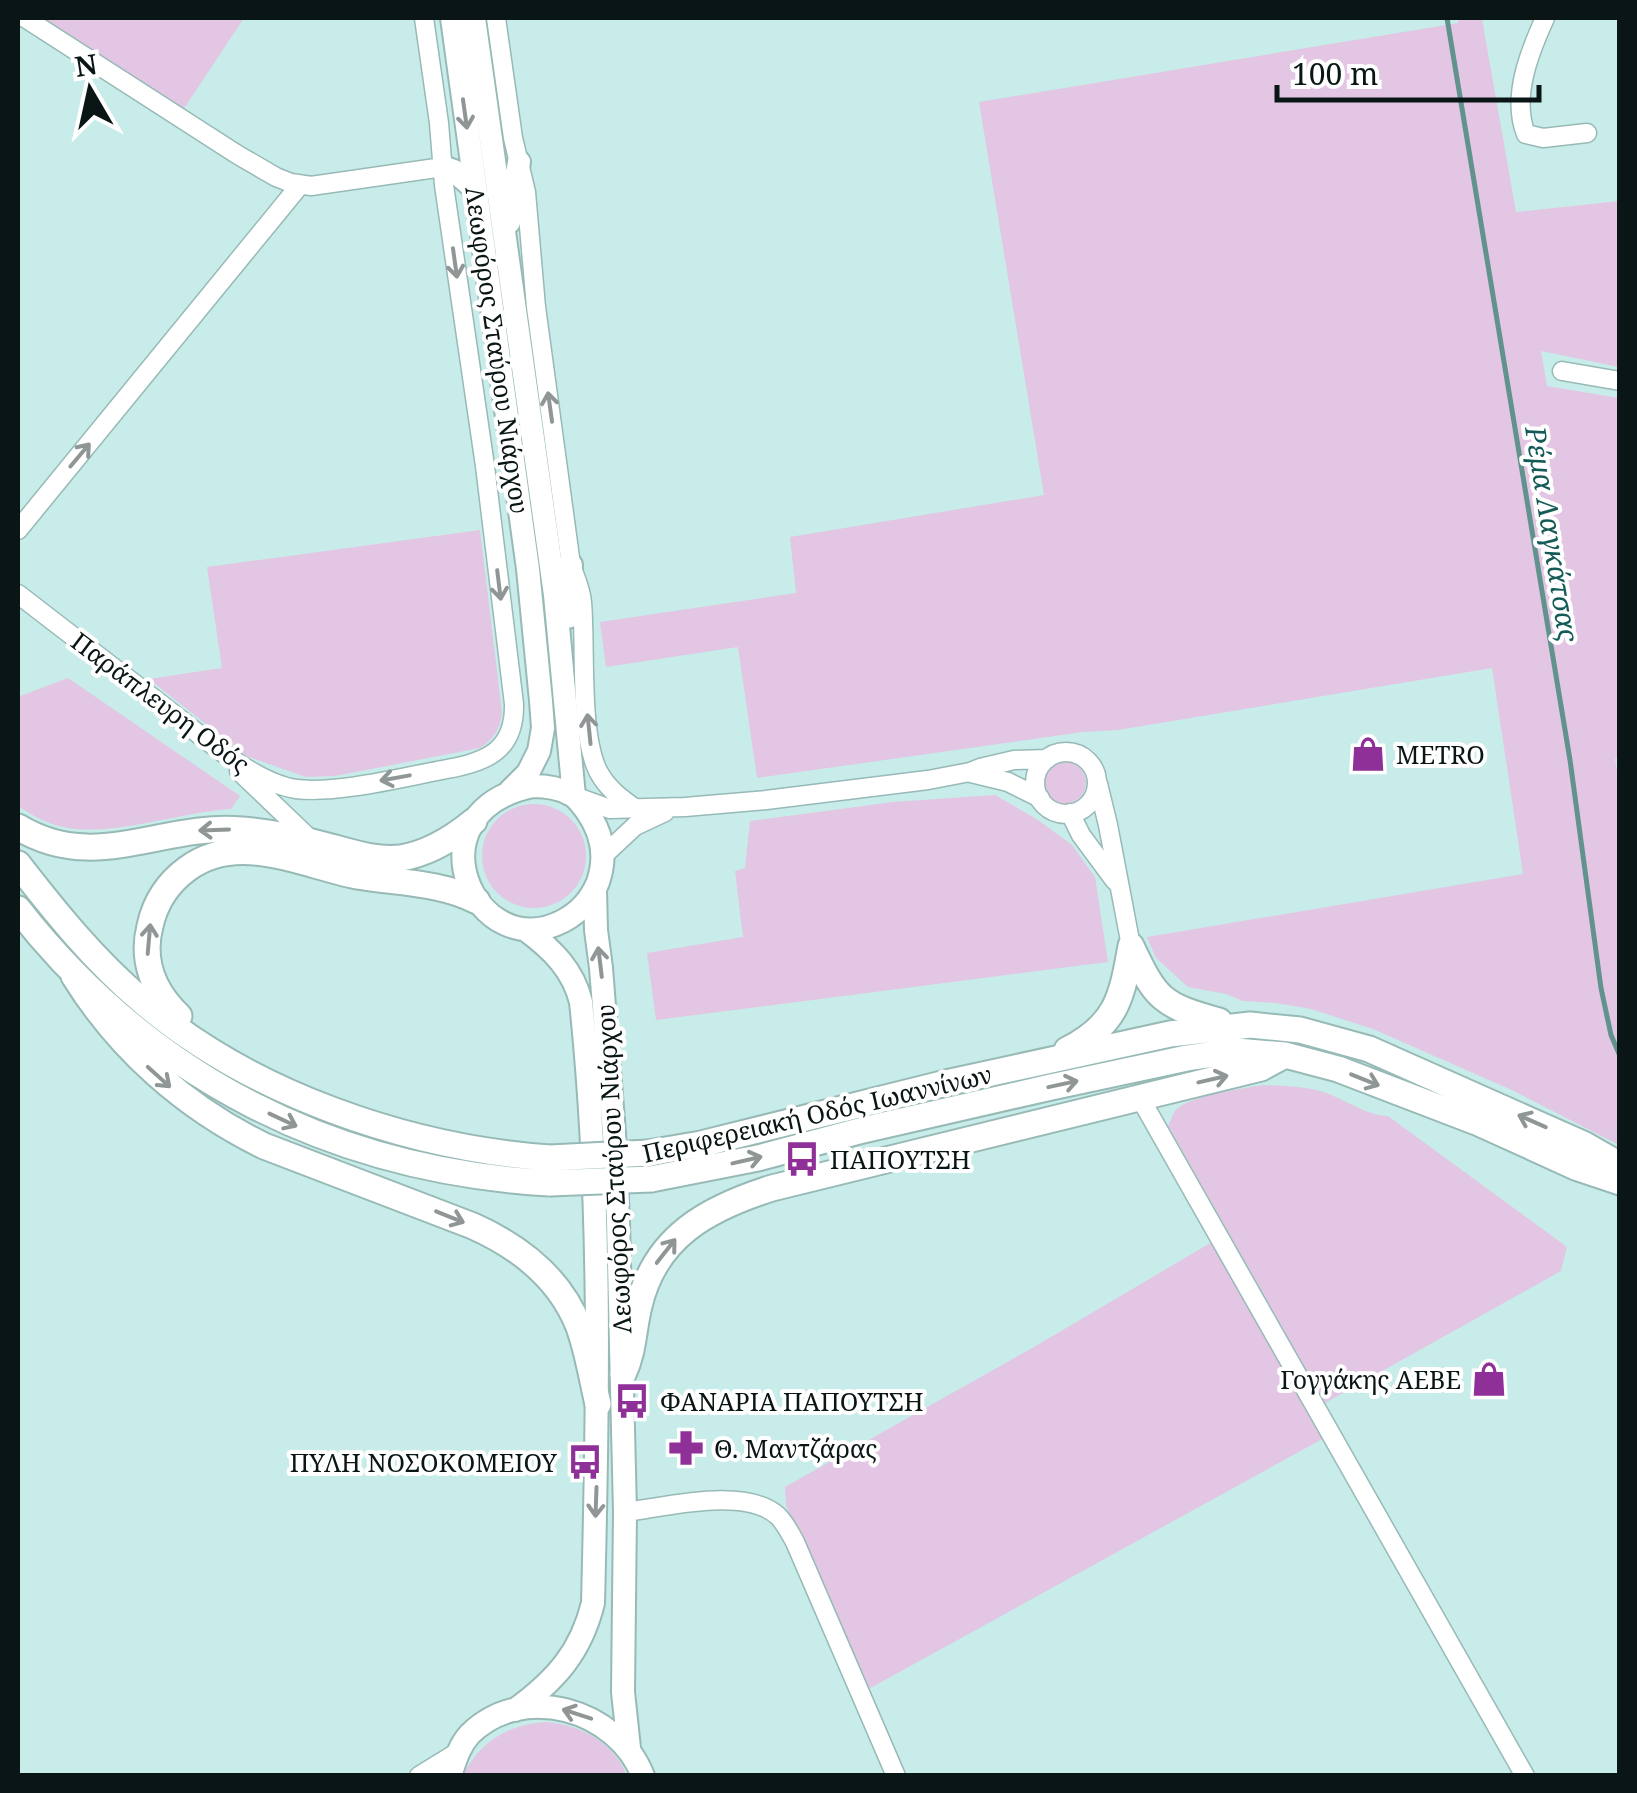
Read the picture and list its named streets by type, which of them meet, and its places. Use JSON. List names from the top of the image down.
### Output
{
  "streets": {
    "highway": ["Περιφερειακή Οδός Ιωαννίνων"],
    "main road": ["Λεωφόρος Σταύρου Νιάρχου"],
    "street": ["Παράπλευρη Οδός"]
  },
  "water": ["Ρέμα Λαγκάτσας"],
  "places": {
    "shop": ["METRO", "Γογγάκης ΑΕΒΕ"],
    "bus stop": ["ΠΑΠΟΥΤΣΗ", "ΦΑΝΑΡΙΑ ΠΑΠΟΥΤΣΗ", "ΠΥΛΗ ΝΟΣΟΚΟΜΕΙΟΥ"],
    "pharmacy": ["Θ. Μαντζάρας"]
  },
  "scale_bar": "100 m",
  "north": "top"
}
